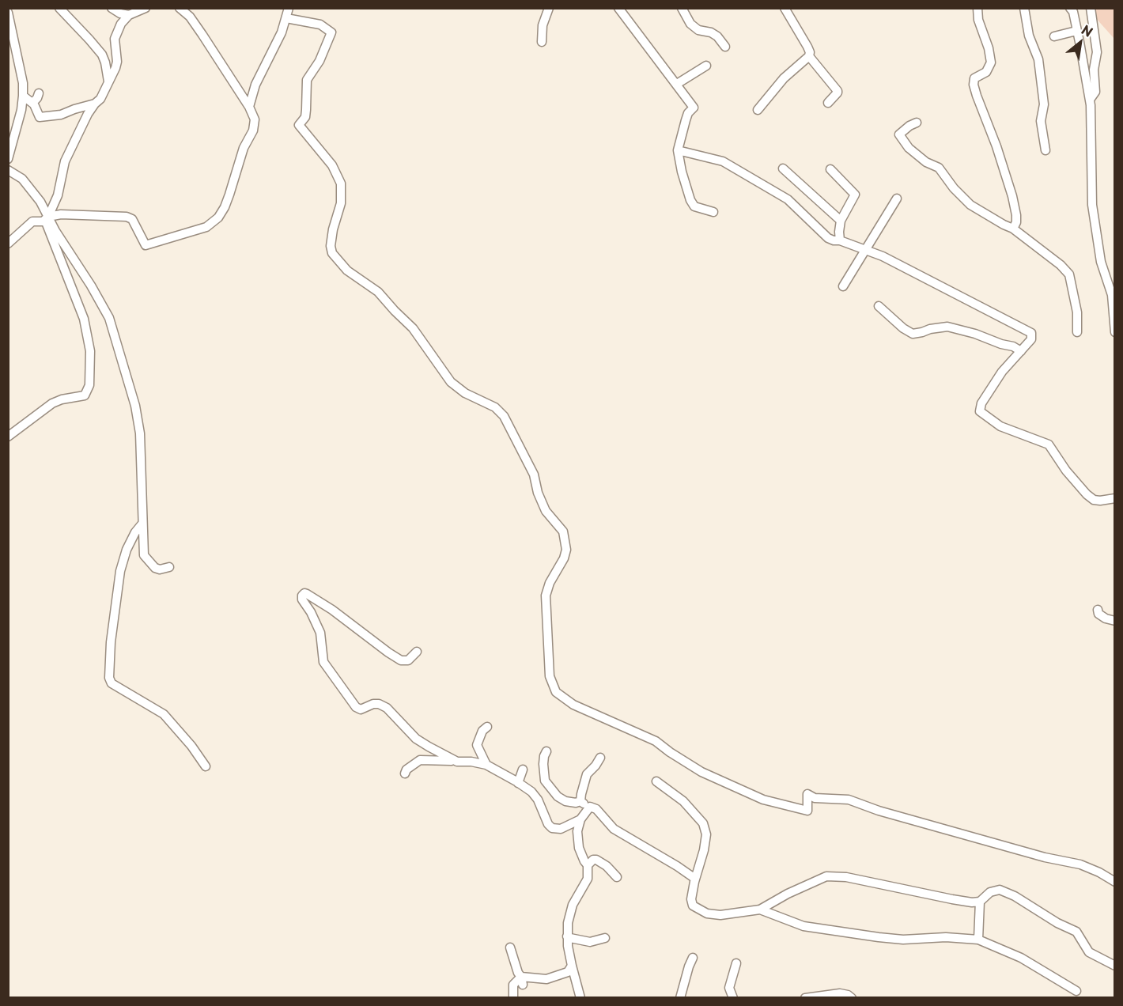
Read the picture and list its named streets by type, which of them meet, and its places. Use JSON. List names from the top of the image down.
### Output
{
  "north": "top right"
}
